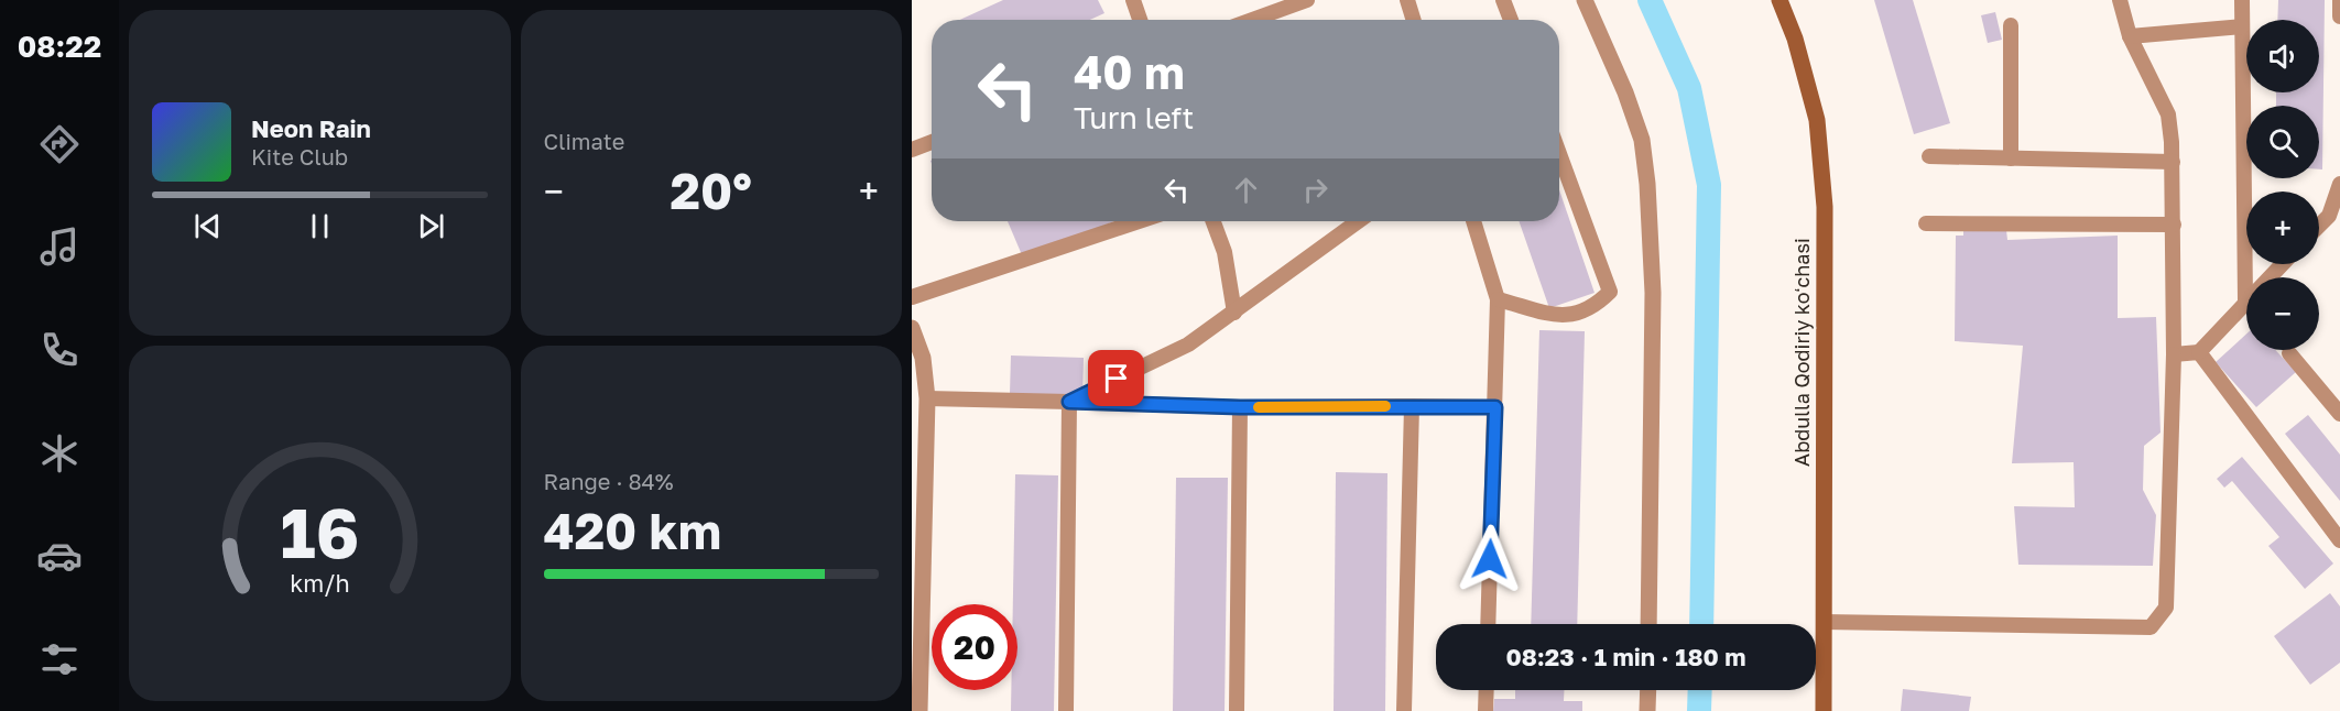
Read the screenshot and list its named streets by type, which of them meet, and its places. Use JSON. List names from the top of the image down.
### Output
{
  "streets": {
    "street": ["Abdulla Qodiriy koʻchasi"]
  },
  "page": {
    "tabs": "08:22",
    "tile": [
      "Climate",
      ["Range · 84%", "420 km"]
    ],
    "map_buttons": ["+", "−"],
    "turn": ["40 m", "Turn left"],
    "song": ["Neon Rain", "Kite Club"],
    "heat": ["−", "20°", "+"],
    "limit": "20",
    "trip": "08:23 · 1 min · 180 m",
    "gauge": ["16", "km/h"]
  }
}
